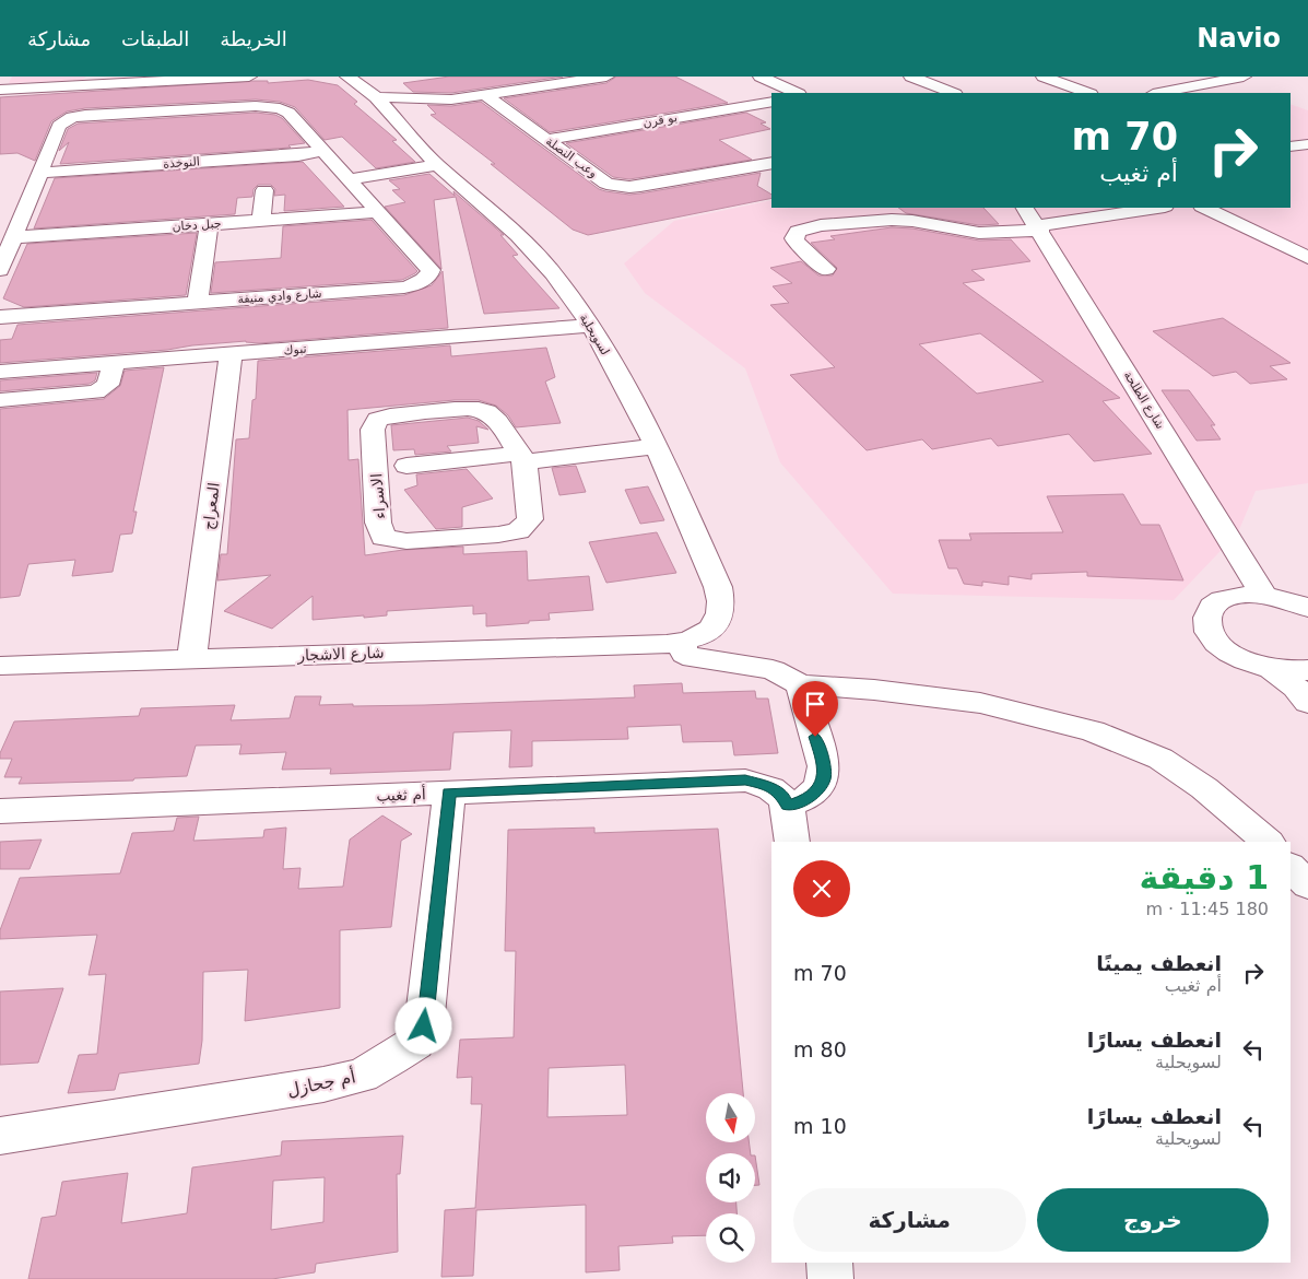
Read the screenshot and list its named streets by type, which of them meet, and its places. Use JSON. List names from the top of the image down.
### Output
{
  "streets": {
    "street": [
      "بو قرن",
      "وعب النصلة",
      "النوخذة",
      "جبل دخان",
      "شارع وادي منيفة",
      "لسويحلية",
      "تبوك",
      "شارع الطلحة",
      "الاسراء",
      "المعراج",
      "شارع الاشجار",
      "أم ثغيب",
      "أم جحازل"
    ]
  },
  "crossings": [
    ["بو قرن", "وعب النصلة"],
    ["النوخذة", "شارع وادي منيفة"],
    ["جبل دخان", "شارع وادي منيفة"],
    ["لسويحلية", "تبوك"],
    ["لسويحلية", "شارع الاشجار"],
    ["تبوك", "المعراج"],
    ["المعراج", "شارع الاشجار"],
    ["أم ثغيب", "أم جحازل"]
  ],
  "north": "bottom",
  "page": {
    "header": "Navio",
    "nav": ["الخريطة", "الطبقات", "مشاركة"],
    "turn": ["70 m", "أم ثغيب"],
    "heading": ["1 دقيقة", "180 m · 11:45"],
    "list": [
      {
        "name": "انعطف يمينًا",
        "note": "أم ثغيب",
        "value": "70 m"
      },
      {
        "name": "انعطف يسارًا",
        "note": "لسويحلية",
        "value": "80 m"
      },
      {
        "name": "انعطف يسارًا",
        "note": "لسويحلية",
        "value": "10 m"
      }
    ],
    "buttons": ["خروج", "مشاركة"]
  }
}
